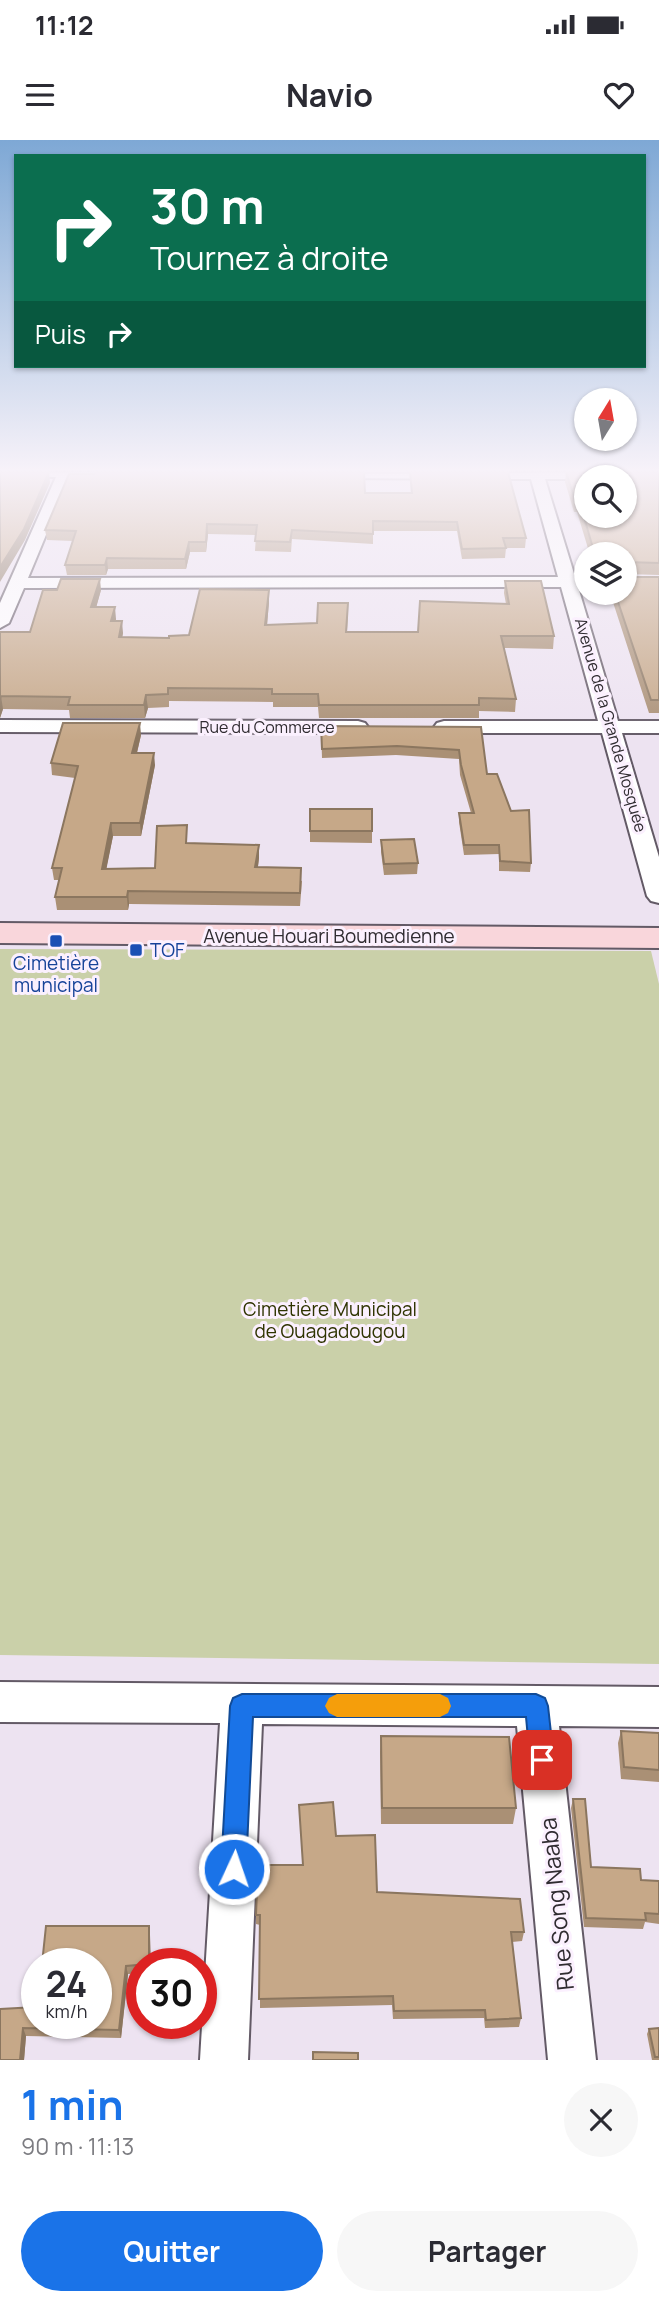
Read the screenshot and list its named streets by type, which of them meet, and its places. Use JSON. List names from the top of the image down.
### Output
{
  "streets": {
    "main road": ["Avenue Houari Boumedienne"],
    "street": ["Avenue de la Grande Mosquée", "Rue du Commerce", "Rue Song Naaba"]
  },
  "parks": ["Cimetière Municipal de Ouagadougou"],
  "places": {
    "transit": ["Cimetière municipal", "TOF"]
  },
  "north": "top",
  "page": {
    "status": "11:12",
    "header": "Navio",
    "turn": ["30 m", "Tournez à droite"],
    "then": "Puis",
    "speed": "24 km/h",
    "limit": "30",
    "heading": ["1 min", "90 m · 11:13"],
    "buttons": ["Quitter", "Partager"]
  }
}
